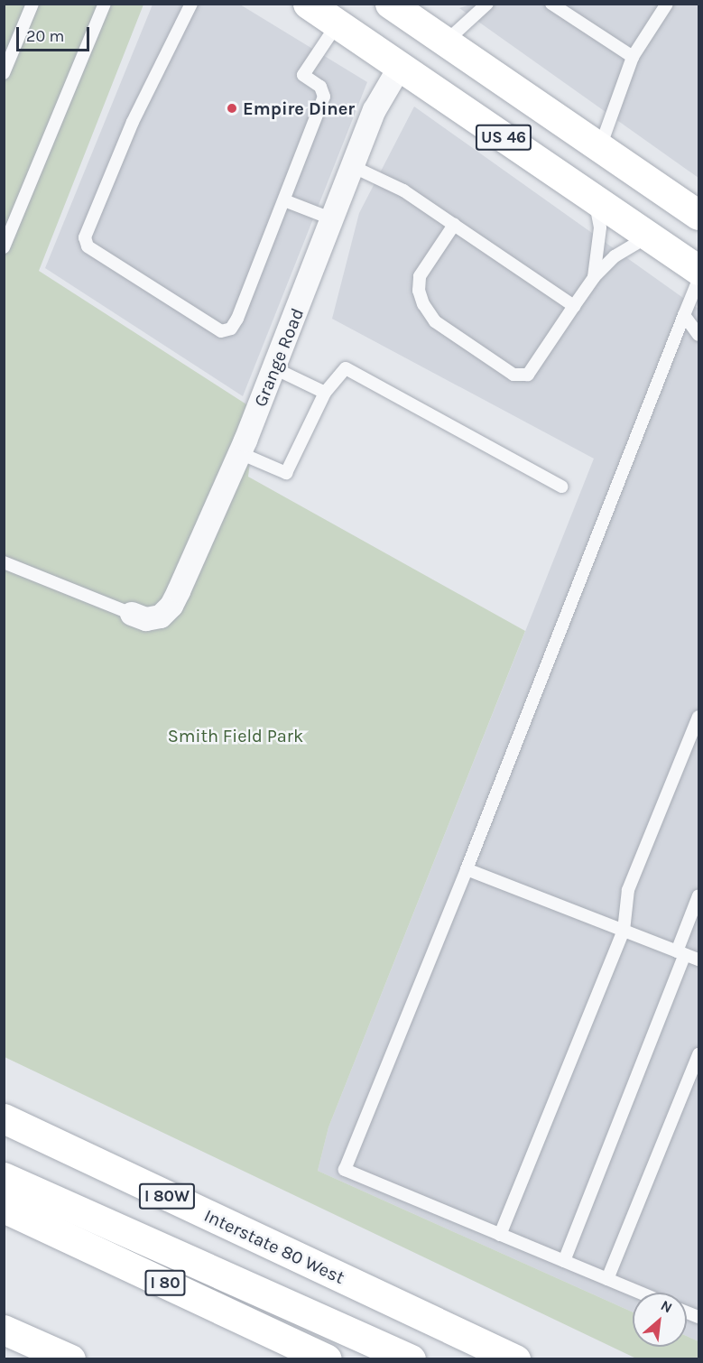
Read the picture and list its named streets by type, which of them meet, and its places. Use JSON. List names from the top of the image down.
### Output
{
  "streets": {
    "highway": [
      "US 46",
      "I 80W",
      "Interstate 80 West",
      "I 80"
    ],
    "street": ["Grange Road"]
  },
  "crossings": [
    ["US 46", "Grange Road"]
  ],
  "parks": ["Smith Field Park"],
  "places": ["Empire Diner"],
  "scale_bar": "20 m",
  "north": "top right"
}
